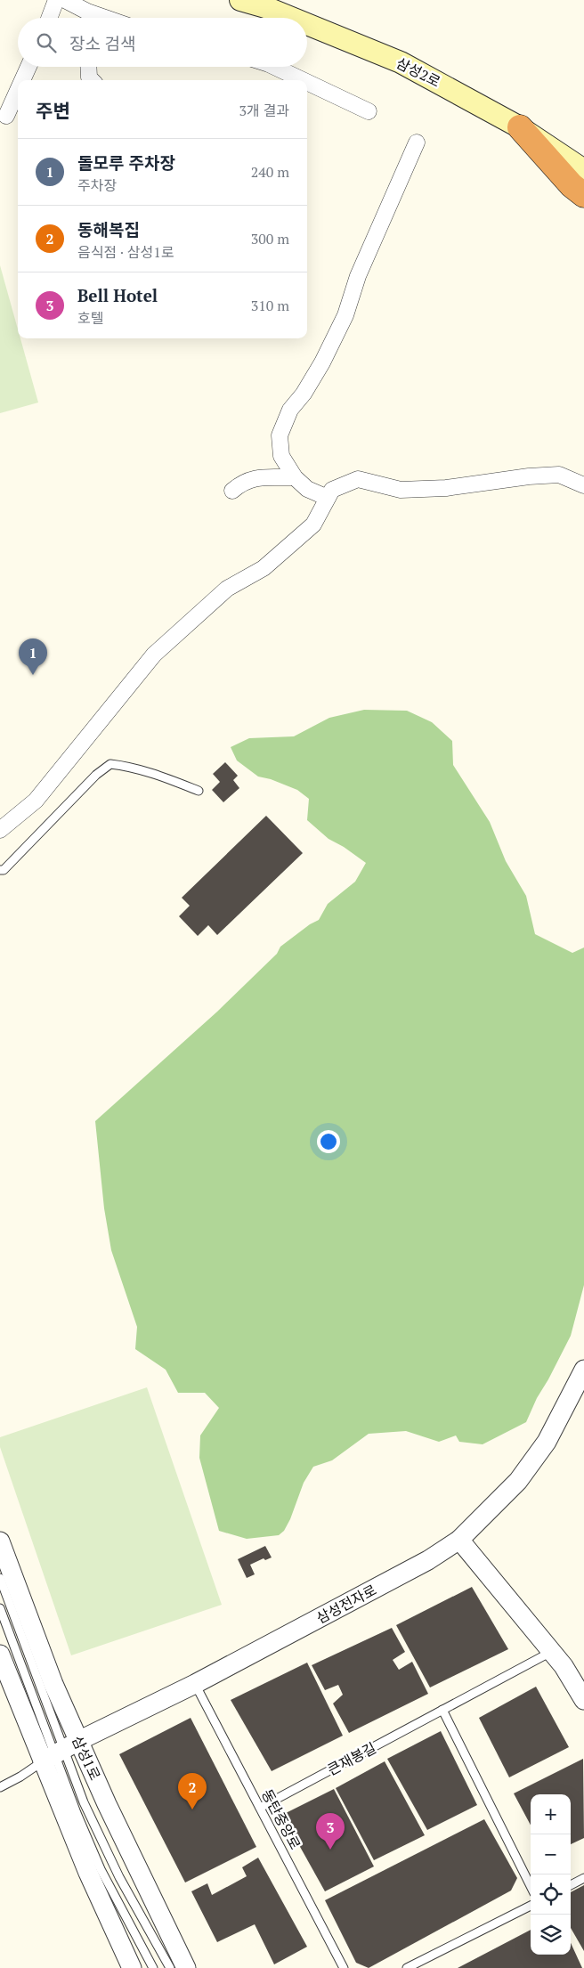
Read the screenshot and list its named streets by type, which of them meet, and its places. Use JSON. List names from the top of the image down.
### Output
{
  "streets": {
    "main road": ["삼성2로"],
    "street": ["삼성전자로", "삼성1로"],
    "lane": ["큰재봉길", "동탄중앙로"]
  },
  "crossings": [
    ["삼성전자로", "삼성1로"],
    ["삼성전자로", "동탄중앙로"],
    ["큰재봉길", "동탄중앙로"]
  ],
  "page": {
    "search": "장소 검색",
    "heading": ["주변", "3개 결과"],
    "list": [
      {
        "mark": "1",
        "name": "돌모루 주차장",
        "note": "주차장",
        "value": "240 m"
      },
      {
        "mark": "2",
        "name": "동해복집",
        "note": "음식점 · 삼성1로",
        "value": "300 m"
      },
      {
        "mark": "3",
        "name": "Bell Hotel",
        "note": "호텔",
        "value": "310 m"
      }
    ],
    "pins": ["1", "2", "3"],
    "map_buttons": ["+", "−"]
  }
}
